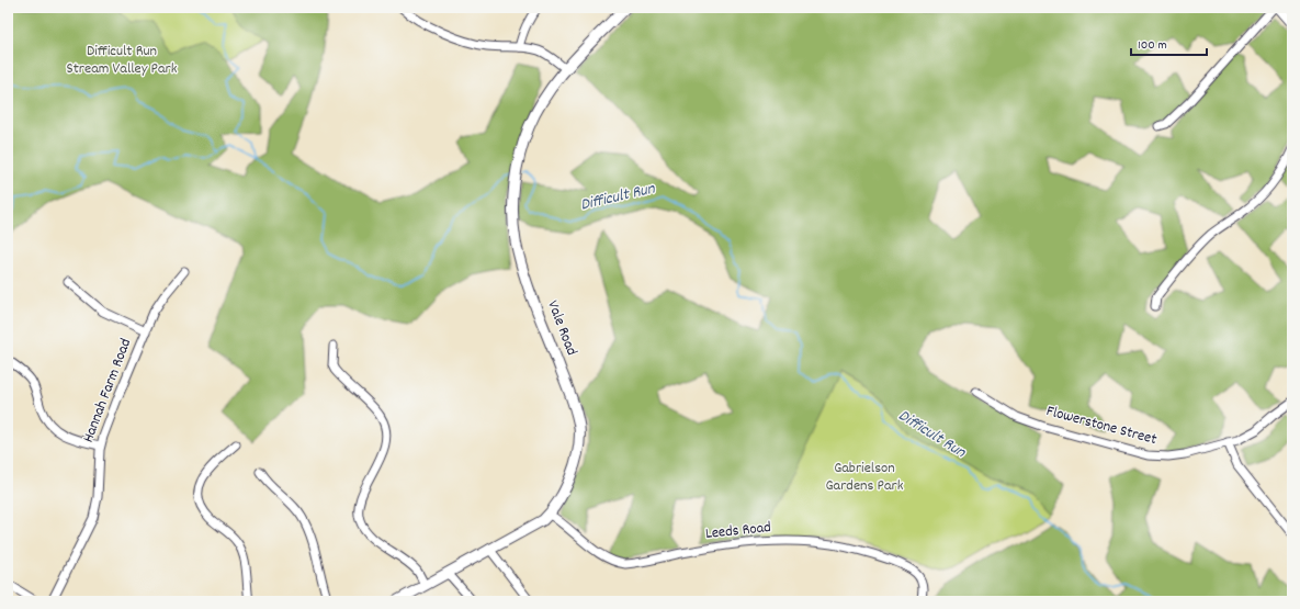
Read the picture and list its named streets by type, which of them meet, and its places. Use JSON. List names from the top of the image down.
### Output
{
  "streets": {
    "main road": ["Vale Road"],
    "street": ["Hannah Farm Road", "Flowerstone Street", "Leeds Road"]
  },
  "crossings": [
    ["Vale Road", "Leeds Road"]
  ],
  "water": ["Difficult Run"],
  "parks": ["Difficult Run Stream Valley Park", "Gabrielson Gardens Park"],
  "scale_bar": "100 m"
}
